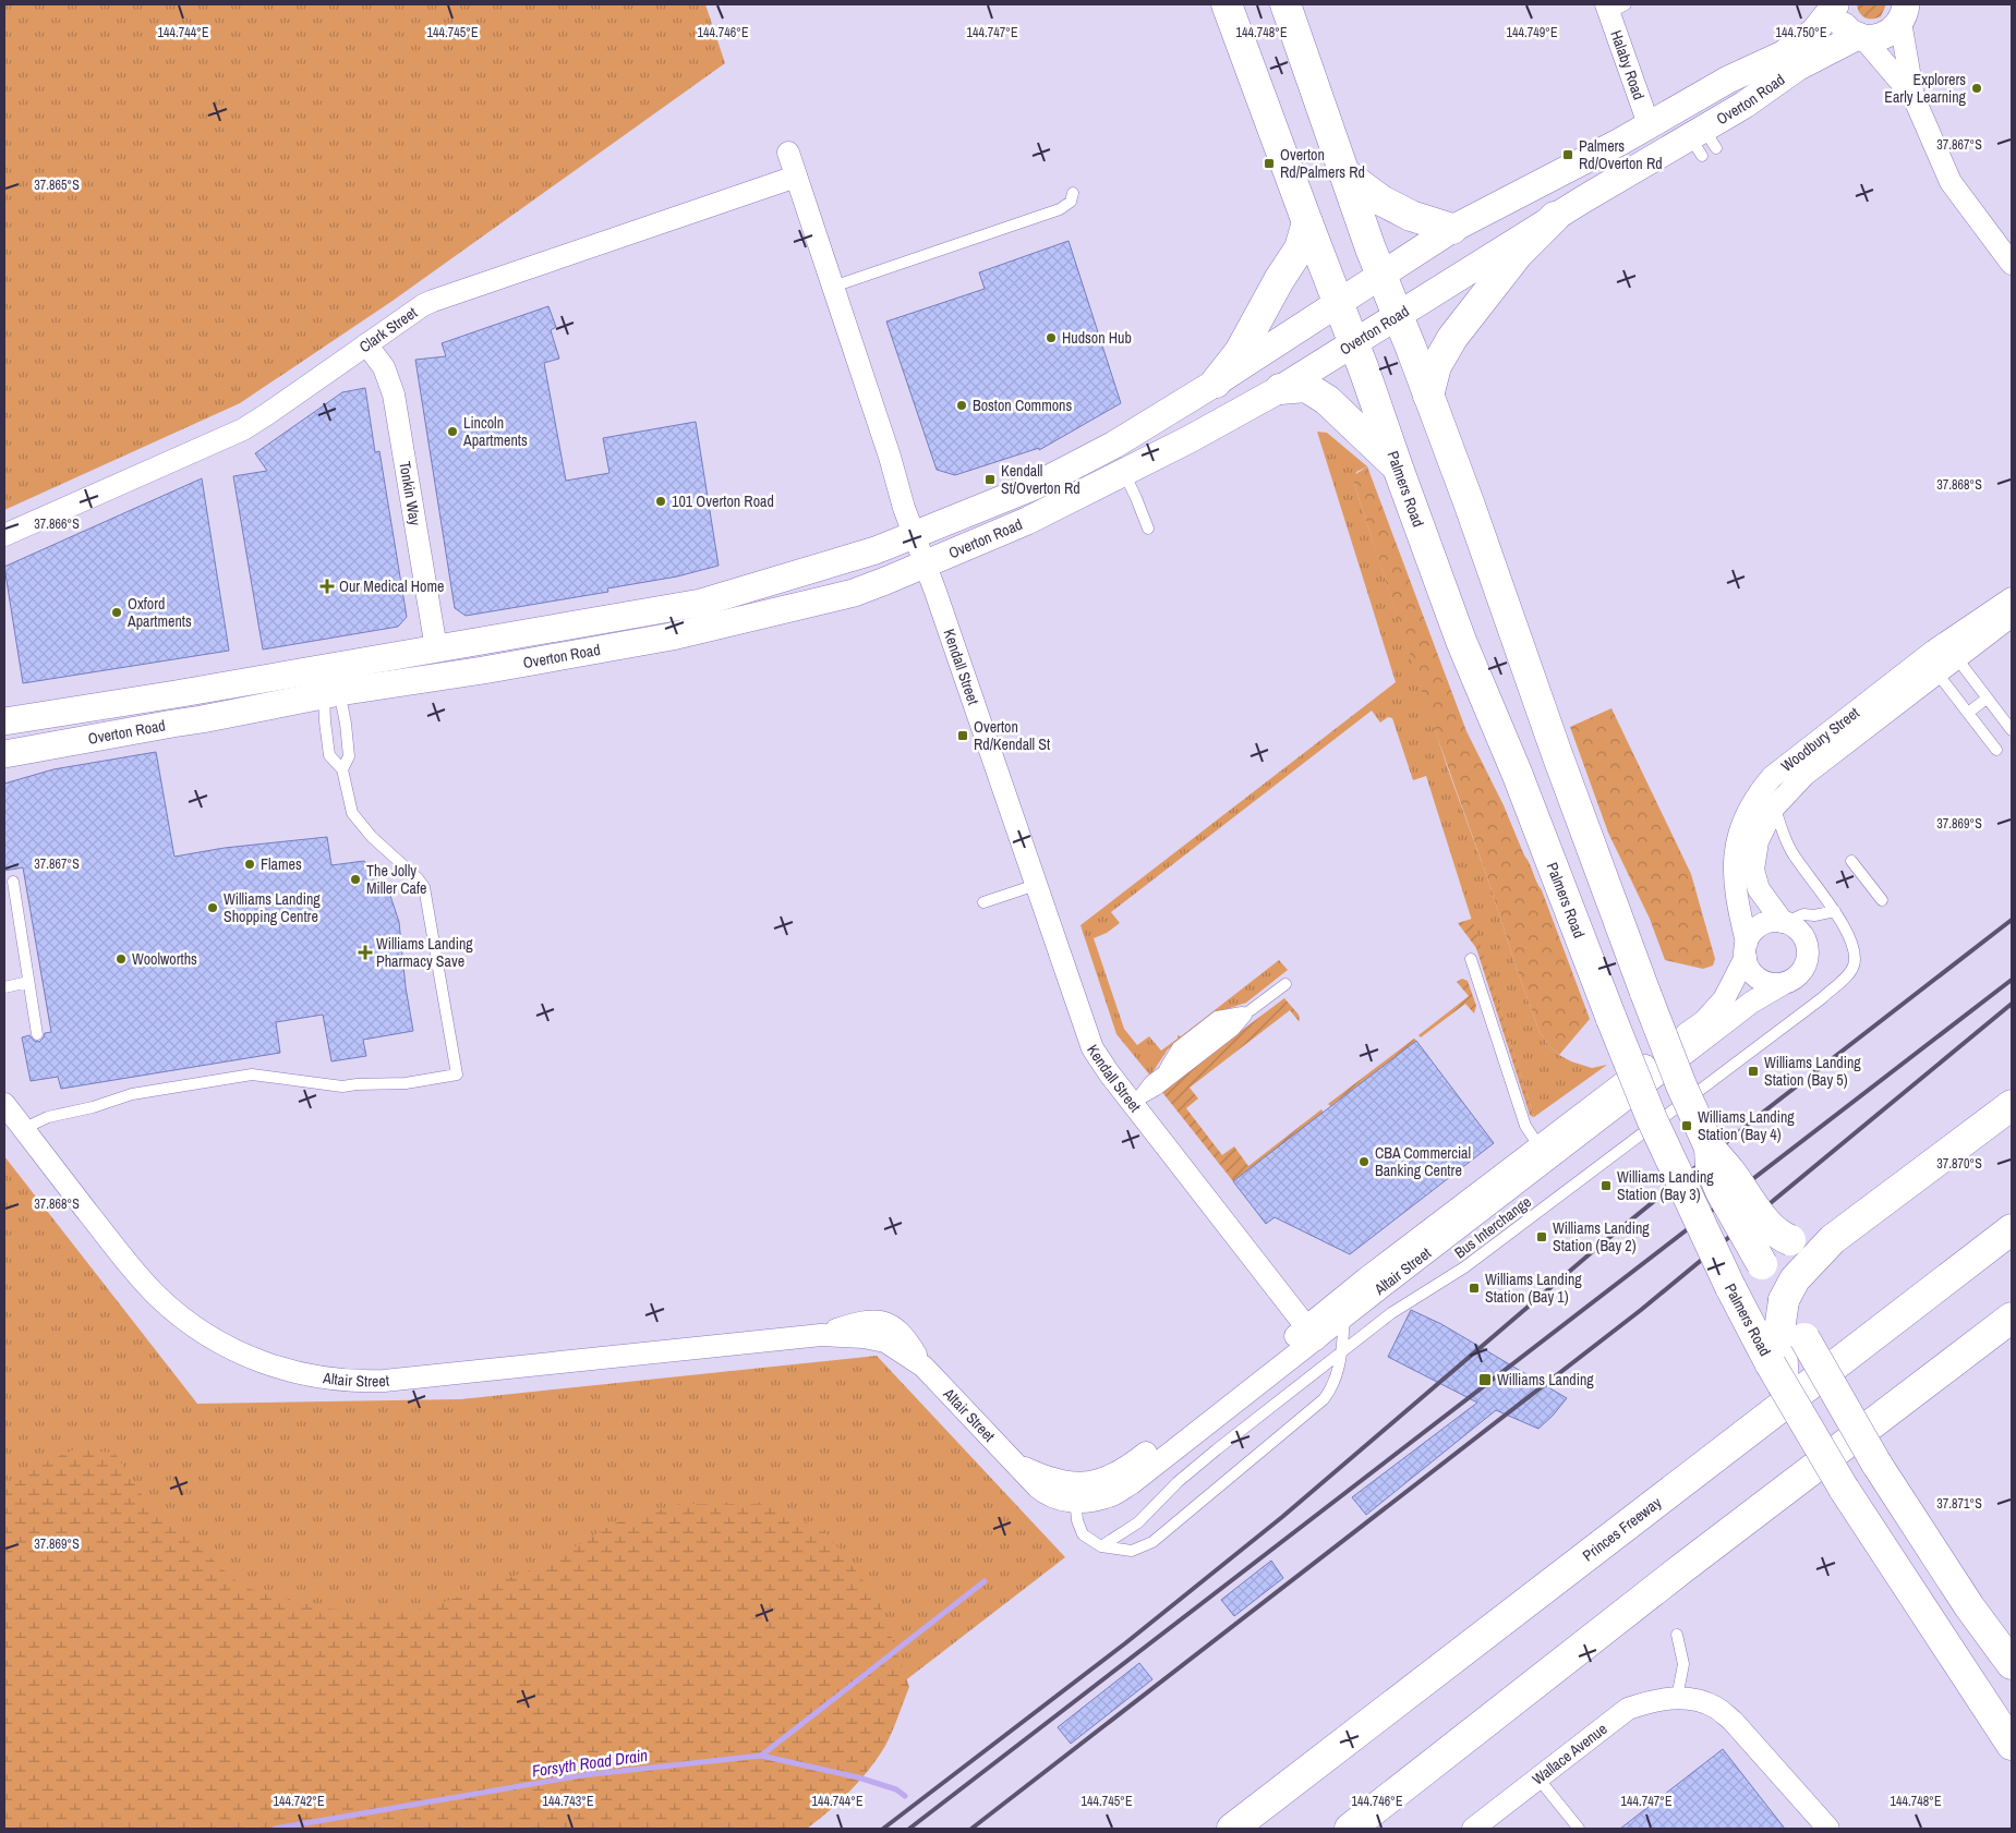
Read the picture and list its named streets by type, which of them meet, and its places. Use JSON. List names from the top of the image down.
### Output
{
  "streets": {
    "highway": ["Palmers Road", "Princes Freeway"],
    "street": [
      "Halaby Road",
      "Overton Road",
      "Clark Street",
      "Tonkin Way",
      "Kendall Street",
      "Woodbury Street",
      "Altair Street",
      "Wallace Avenue"
    ],
    "lane": ["Bus Interchange"]
  },
  "crossings": [
    ["Halaby Road", "Overton Road"],
    ["Overton Road", "Palmers Road"],
    ["Overton Road", "Tonkin Way"],
    ["Overton Road", "Kendall Street"],
    ["Clark Street", "Tonkin Way"],
    ["Clark Street", "Kendall Street"],
    ["Kendall Street", "Altair Street"],
    ["Woodbury Street", "Bus Interchange"],
    ["Woodbury Street", "Altair Street"]
  ],
  "water": ["Forsyth Road Drain"],
  "places": {
    "other": [
      "Explorers Early Learning",
      "Hudson Hub",
      "Boston Commons",
      "Lincoln Apartments",
      "101 Overton Road",
      "Oxford Apartments",
      "Flames",
      "The Jolly Miller Cafe",
      "Williams Landing Shopping Centre",
      "Woolworths",
      "CBA Commercial Banking Centre"
    ],
    "transit": [
      "Palmers Rd/Overton Rd",
      "Overton Rd/Palmers Rd",
      "Kendall St/Overton Rd",
      "Overton Rd/Kendall St",
      "Williams Landing Station (Bay 5)",
      "Williams Landing Station (Bay 4)",
      "Williams Landing Station (Bay 3)",
      "Williams Landing Station (Bay 2)",
      "Williams Landing Station (Bay 1)",
      "Williams Landing"
    ],
    "health": ["Our Medical Home", "Williams Landing Pharmacy Save"]
  },
  "coordinates": [
    "144.749°E",
    "144.750°E",
    "144.744°E",
    "144.745°E",
    "144.746°E",
    "144.747°E",
    "144.748°E",
    "37.867°S",
    "37.865°S",
    "37.868°S",
    "37.866°S",
    "37.869°S",
    "37.870°S",
    "37.871°S",
    "144.742°E",
    "144.743°E"
  ]
}
